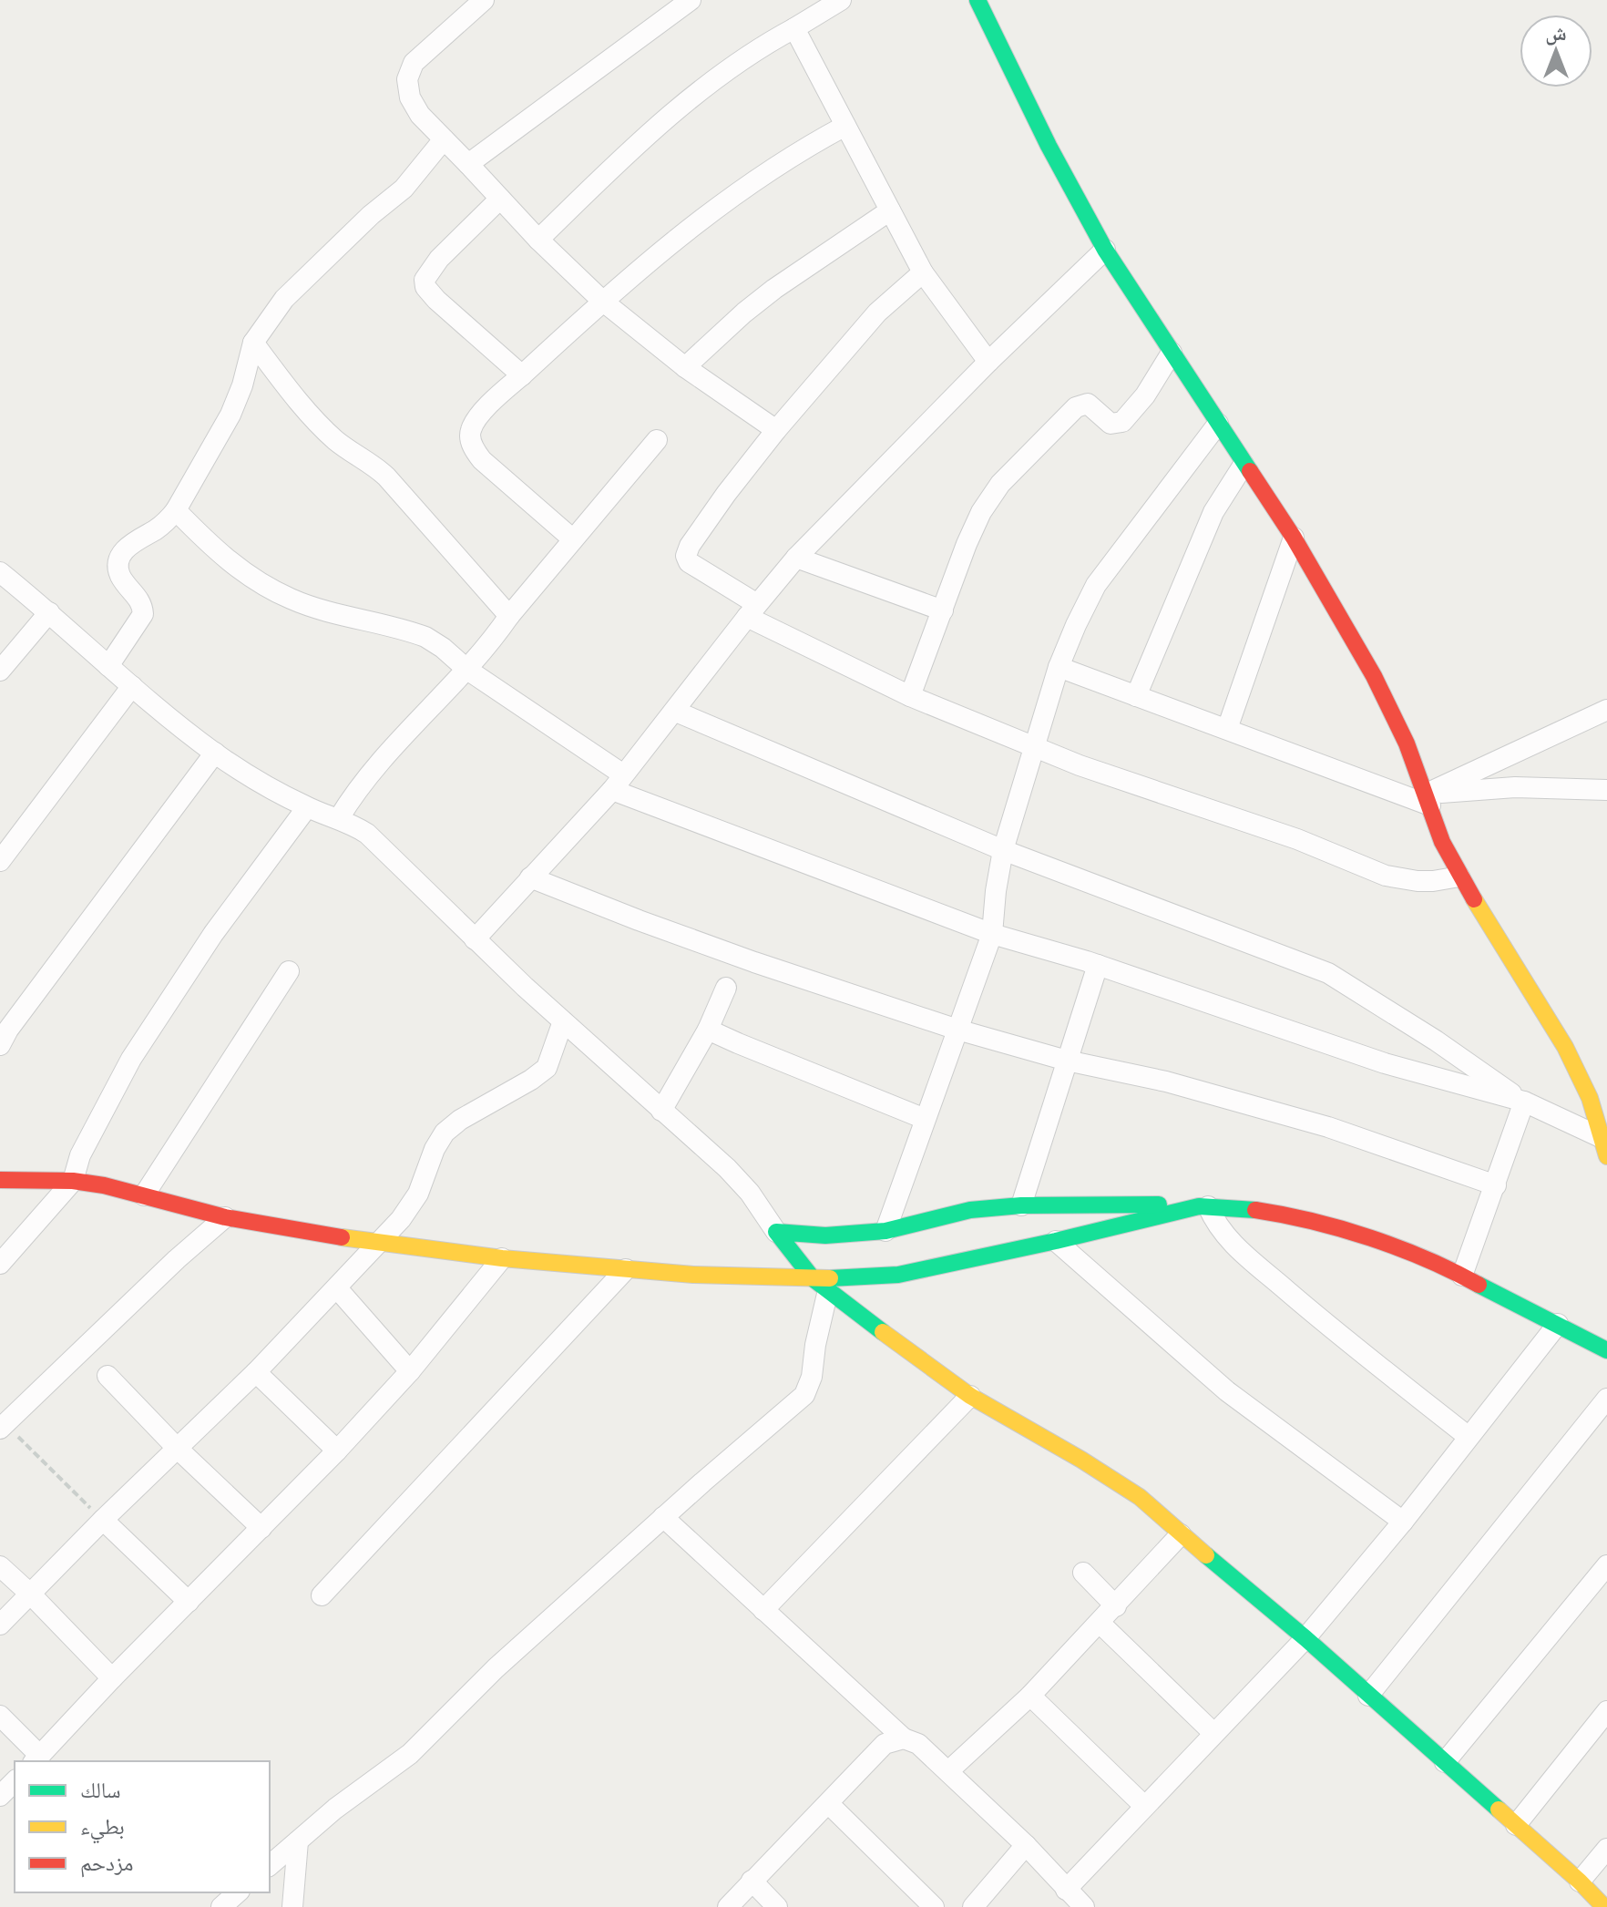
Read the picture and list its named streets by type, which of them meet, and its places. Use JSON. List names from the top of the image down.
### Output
{
  "legend": ["سالك", "بطيء", "مزدحم"],
  "north": "top"
}
